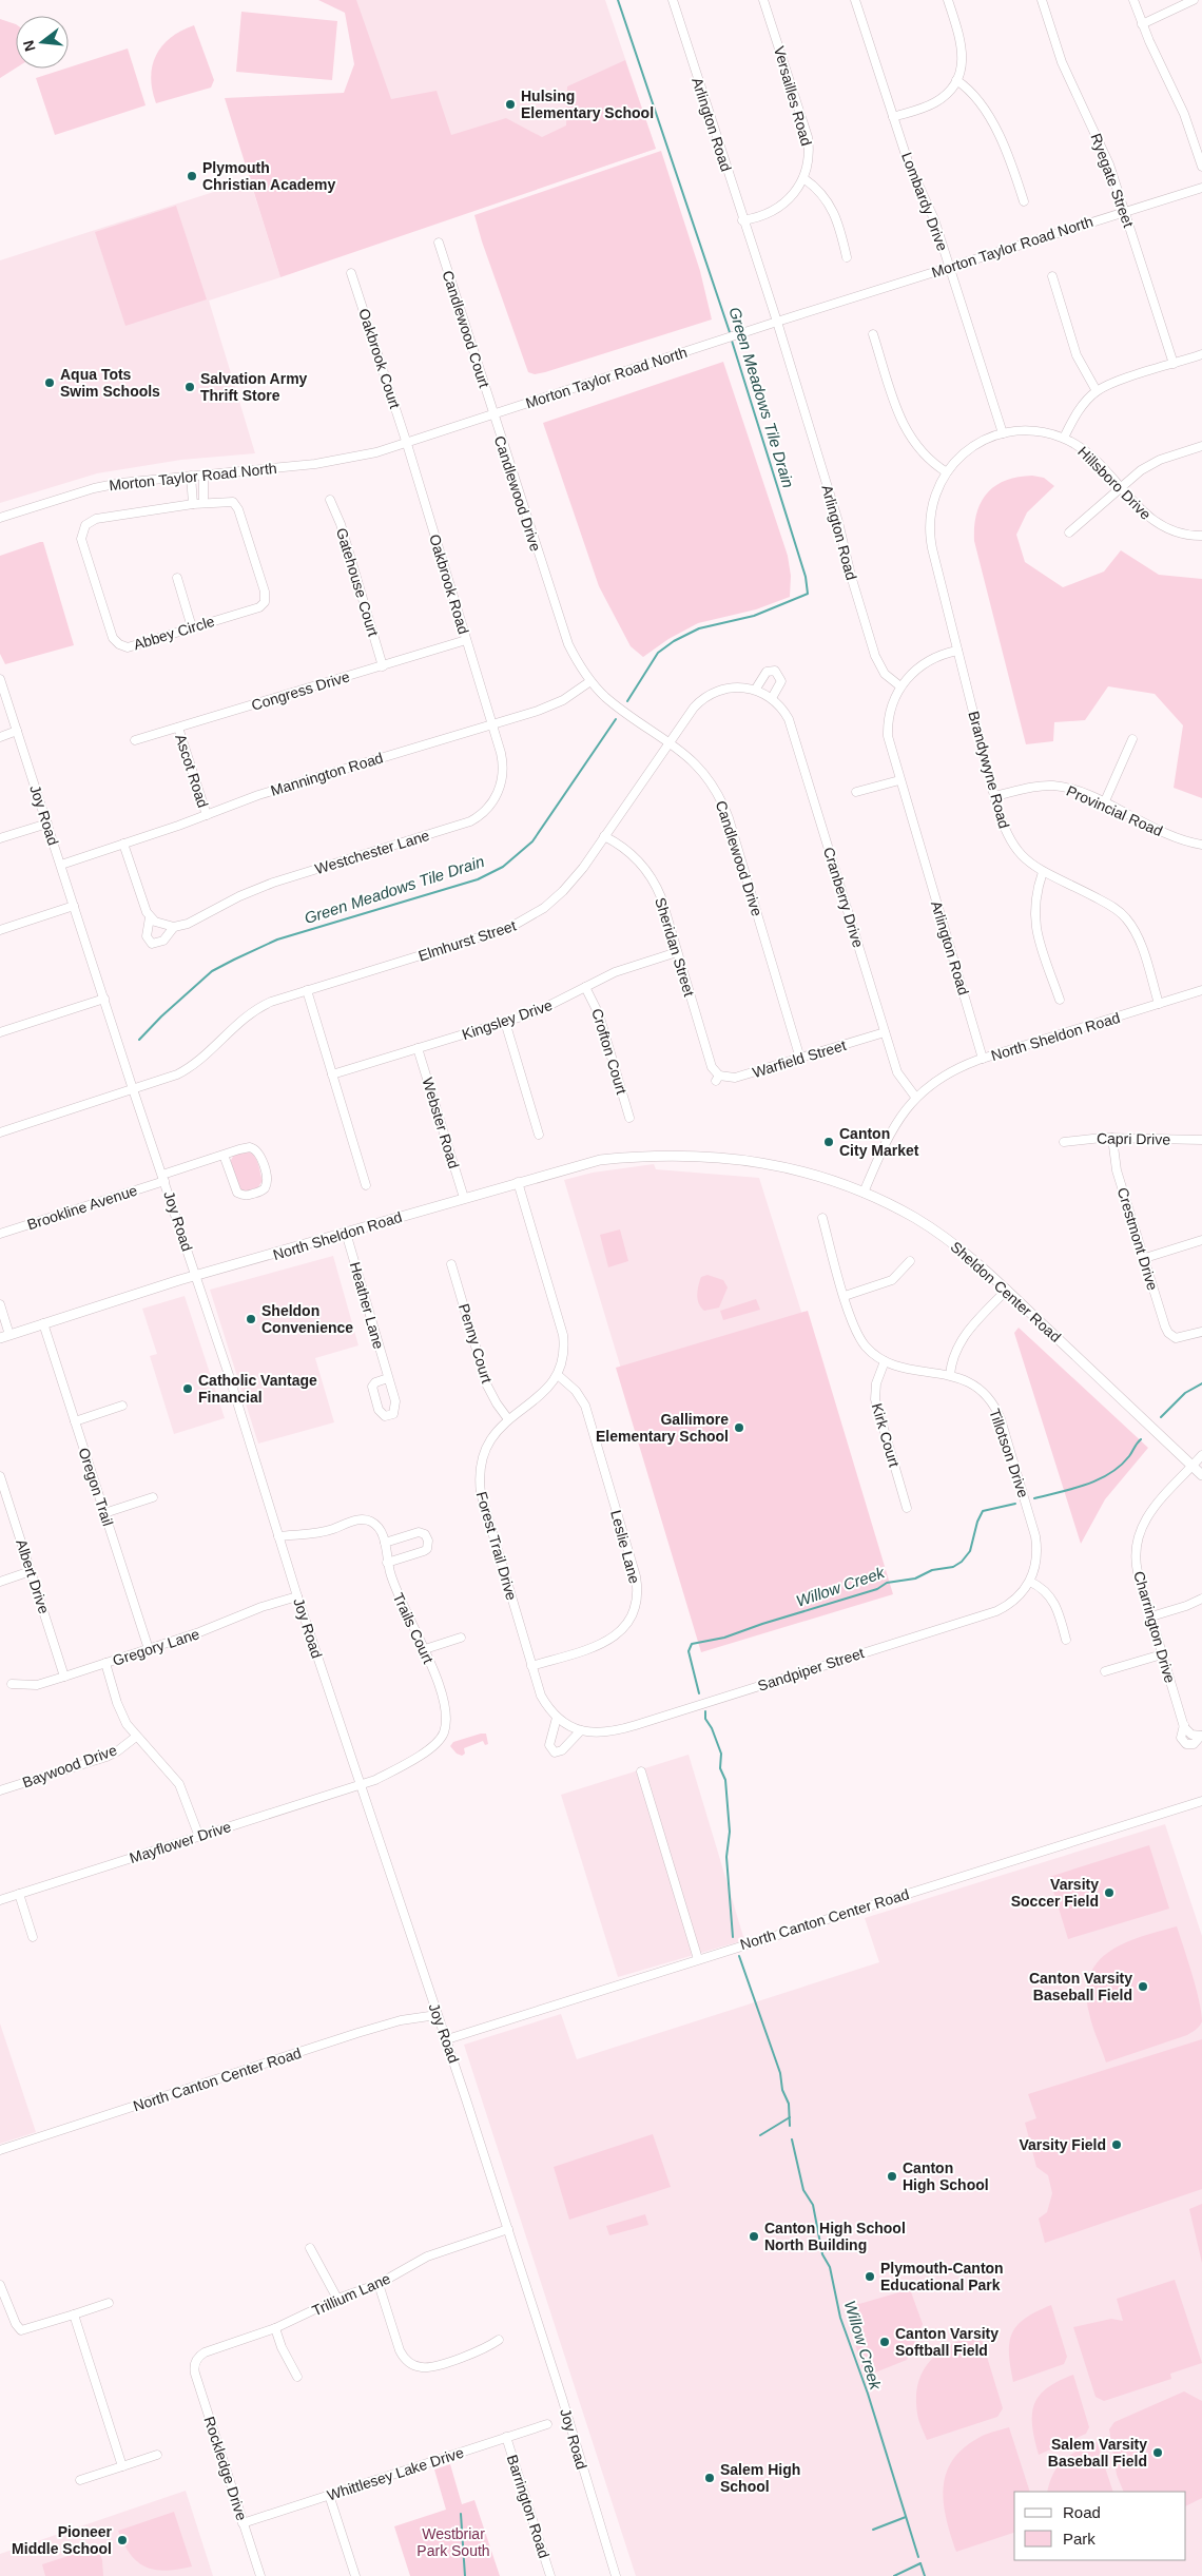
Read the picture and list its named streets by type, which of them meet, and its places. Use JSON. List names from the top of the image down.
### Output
{
  "streets": {
    "main road": ["North Sheldon Road", "Sheldon Center Road"],
    "street": [
      "Versailles Road",
      "Arlington Road",
      "Ryegate Street",
      "Lombardy Drive",
      "Morton Taylor Road North",
      "Candlewood Court",
      "Oakbrook Court",
      "Hillsboro Drive",
      "Candlewood Drive",
      "Gatehouse Court",
      "Oakbrook Road",
      "Abbey Circle",
      "Congress Drive",
      "Brandywyne Road",
      "Ascot Road",
      "Mannington Road",
      "Provincial Road",
      "Joy Road",
      "Westchester Lane",
      "Cranberry Drive",
      "Elmhurst Street",
      "Sheridan Street",
      "Kingsley Drive",
      "Crofton Court",
      "Warfield Street",
      "Webster Road",
      "Capri Drive",
      "Brookline Avenue",
      "Crestmont Drive",
      "Heather Lane",
      "Penny Court",
      "Kirk Court",
      "Tillotson Drive",
      "Oregon Trail",
      "Forest Trail Drive",
      "Leslie Lane",
      "Albert Drive",
      "Charrington Drive",
      "Trails Court",
      "Gregory Lane",
      "Sandpiper Street",
      "Baywood Drive",
      "Mayflower Drive",
      "North Canton Center Road",
      "Trillium Lane",
      "Rockledge Drive",
      "Whittlesey Lake Drive",
      "Barrington Road"
    ]
  },
  "crossings": [
    ["Versailles Road", "Arlington Road"],
    ["Arlington Road", "Morton Taylor Road North"],
    ["Arlington Road", "North Sheldon Road"],
    ["Ryegate Street", "Morton Taylor Road North"],
    ["Lombardy Drive", "Morton Taylor Road North"],
    ["Lombardy Drive", "Hillsboro Drive"],
    ["Morton Taylor Road North", "Candlewood Court"],
    ["Morton Taylor Road North", "Oakbrook Court"],
    ["Morton Taylor Road North", "Candlewood Drive"],
    ["Morton Taylor Road North", "Oakbrook Road"],
    ["Candlewood Court", "Candlewood Drive"],
    ["Oakbrook Court", "Oakbrook Road"],
    ["Hillsboro Drive", "Brandywyne Road"],
    ["Candlewood Drive", "Mannington Road"],
    ["Candlewood Drive", "Elmhurst Street"],
    ["Candlewood Drive", "Warfield Street"],
    ["Gatehouse Court", "Congress Drive"],
    ["Oakbrook Road", "Congress Drive"],
    ["Oakbrook Road", "Mannington Road"],
    ["Oakbrook Road", "Westchester Lane"],
    ["Congress Drive", "Ascot Road"],
    ["Brandywyne Road", "Provincial Road"],
    ["Brandywyne Road", "North Sheldon Road"],
    ["Ascot Road", "Mannington Road"],
    ["Mannington Road", "Joy Road"],
    ["Mannington Road", "Westchester Lane"],
    ["Joy Road", "Elmhurst Street"],
    ["Joy Road", "North Sheldon Road"],
    ["Joy Road", "Brookline Avenue"],
    ["Joy Road", "Trails Court"],
    ["Joy Road", "Gregory Lane"],
    ["Joy Road", "Mayflower Drive"],
    ["Joy Road", "North Canton Center Road"],
    ["Joy Road", "Trillium Lane"],
    ["Cranberry Drive", "Elmhurst Street"],
    ["Cranberry Drive", "North Sheldon Road"],
    ["Cranberry Drive", "Warfield Street"],
    ["Elmhurst Street", "Sheridan Street"],
    ["Sheridan Street", "Kingsley Drive"],
    ["Sheridan Street", "Warfield Street"],
    ["Kingsley Drive", "Crofton Court"],
    ["Kingsley Drive", "Webster Road"],
    ["North Sheldon Road", "Webster Road"],
    ["North Sheldon Road", "Sheldon Center Road"],
    ["North Sheldon Road", "Heather Lane"],
    ["North Sheldon Road", "Oregon Trail"],
    ["North Sheldon Road", "Forest Trail Drive"],
    ["Capri Drive", "Crestmont Drive"],
    ["Sheldon Center Road", "Charrington Drive"],
    ["Penny Court", "Forest Trail Drive"],
    ["Kirk Court", "Tillotson Drive"],
    ["Tillotson Drive", "Sandpiper Street"],
    ["Oregon Trail", "Gregory Lane"],
    ["Forest Trail Drive", "Leslie Lane"],
    ["Forest Trail Drive", "Sandpiper Street"],
    ["Albert Drive", "Gregory Lane"],
    ["Trails Court", "Mayflower Drive"],
    ["Trillium Lane", "Rockledge Drive"],
    ["Rockledge Drive", "Whittlesey Lake Drive"],
    ["Whittlesey Lake Drive", "Barrington Road"]
  ],
  "water": ["Green Meadows Tile Drain", "Willow Creek"],
  "parks": ["Westbriar Park South"],
  "places": [
    "Hulsing Elementary School",
    "Plymouth Christian Academy",
    "Aqua Tots Swim Schools",
    "Salvation Army Thrift Store",
    "Canton City Market",
    "Sheldon Convenience",
    "Catholic Vantage Financial",
    "Gallimore Elementary School",
    "Varsity Soccer Field",
    "Canton Varsity Baseball Field",
    "Varsity Field",
    "Canton High School",
    "Canton High School North Building",
    "Plymouth-Canton Educational Park",
    "Canton Varsity Softball Field",
    "Salem Varsity Baseball Field",
    "Salem High School",
    "Pioneer Middle School"
  ],
  "legend": ["Road", "Park"],
  "north": "left"
}
